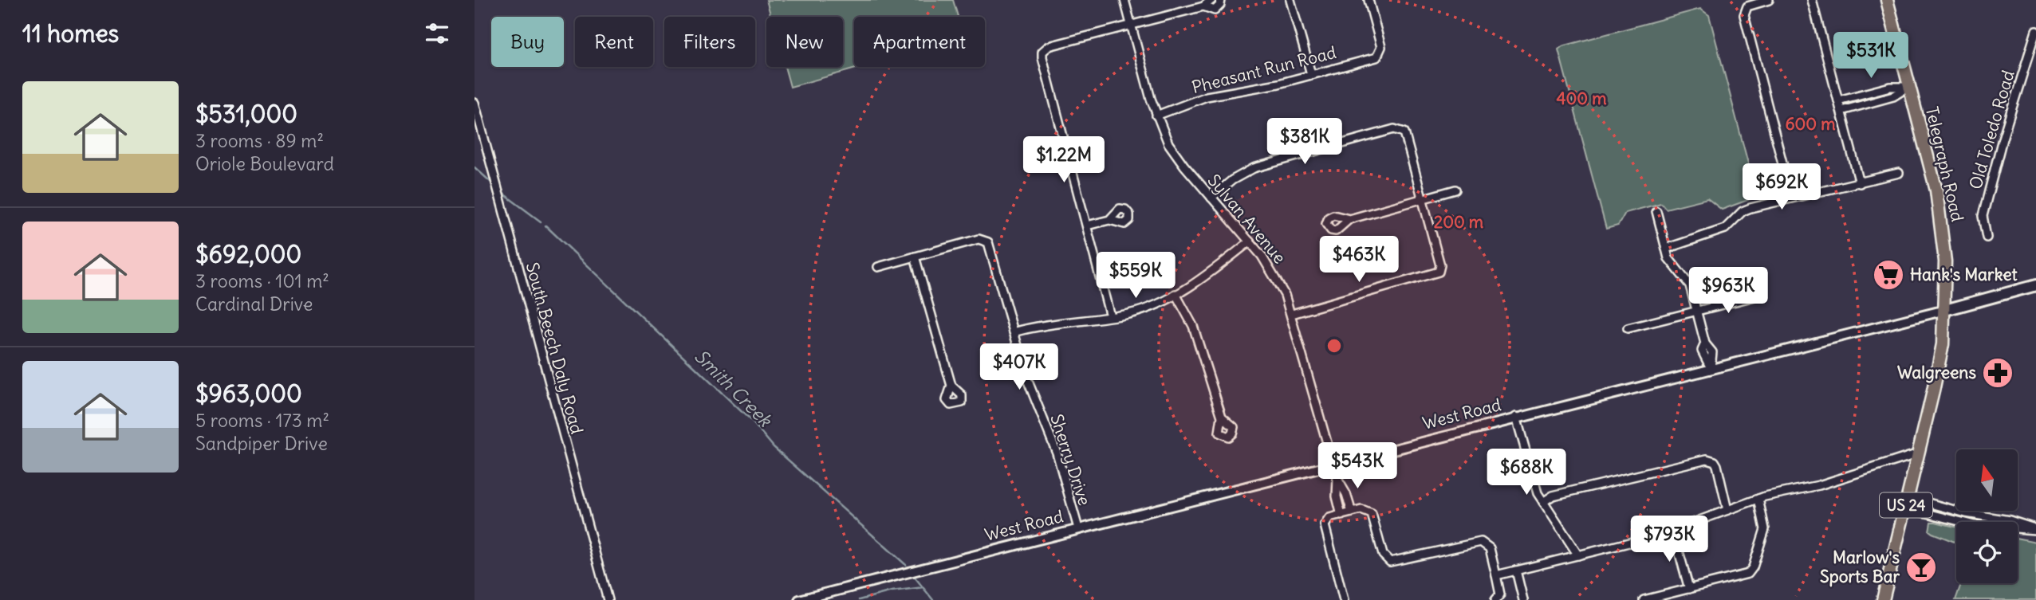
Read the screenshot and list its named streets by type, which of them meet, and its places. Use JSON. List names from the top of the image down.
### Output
{
  "streets": {
    "main road": ["Telegraph Road", "West Road", "US 24"],
    "street": [
      "Pheasant Run Road",
      "Old Toledo Road",
      "Sylvan Avenue",
      "South Beech Daly Road",
      "Sherry Drive"
    ]
  },
  "crossings": [
    ["Pheasant Run Road", "Sylvan Avenue"],
    ["Telegraph Road", "West Road"],
    ["Sylvan Avenue", "West Road"],
    ["West Road", "Sherry Drive"]
  ],
  "water": ["Smith Creek"],
  "places": {
    "supermarket": ["Hank's Market"],
    "pharmacy": ["Walgreens"],
    "bar": ["Marlow's Sports Bar"]
  },
  "north": "top",
  "page": {
    "heading": "11 homes",
    "chip": [
      "Buy",
      "Rent",
      "Filters",
      "New",
      "Apartment"
    ],
    "price": [
      "$531K",
      "$381K",
      "$1.22M",
      "$692K",
      "$463K",
      "$559K",
      "$963K",
      "$407K",
      "$543K",
      "$688K",
      "$793K"
    ],
    "list": [
      {
        "name": "$531,000",
        "note": "3 rooms · 89 m² · Oriole Boulevard"
      },
      {
        "name": "$692,000",
        "note": "3 rooms · 101 m² · Cardinal Drive"
      },
      {
        "name": "$963,000",
        "note": "5 rooms · 173 m² · Sandpiper Drive"
      }
    ]
  },
  "rings": ["400 m", "600 m", "200 m"]
}
